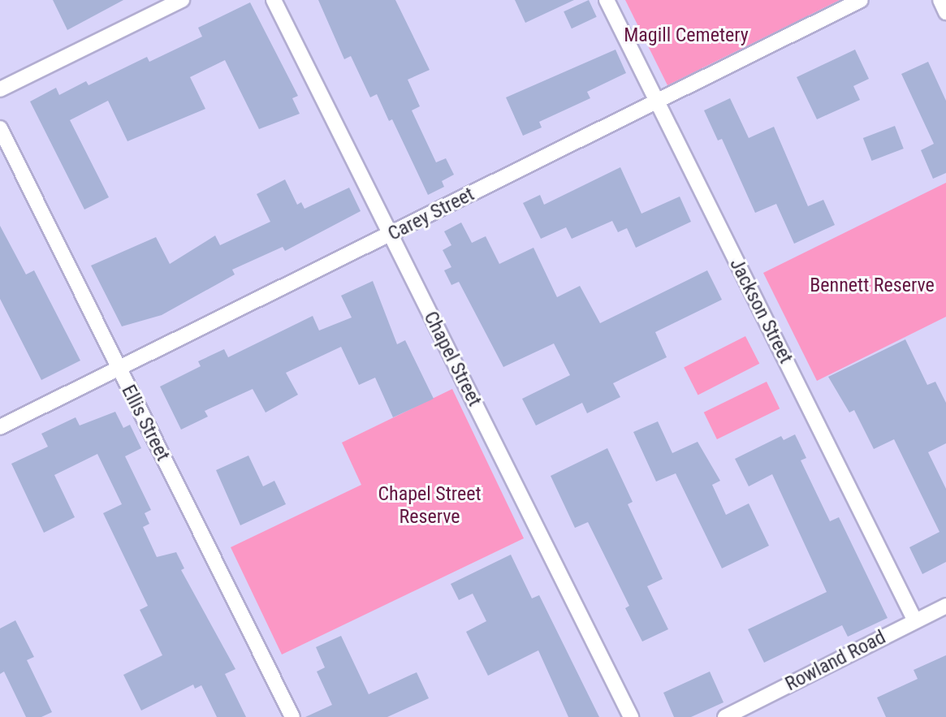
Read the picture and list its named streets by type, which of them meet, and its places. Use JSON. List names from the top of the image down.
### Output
{
  "streets": {
    "street": [
      "Carey Street",
      "Jackson Street",
      "Chapel Street",
      "Ellis Street",
      "Rowland Road"
    ]
  },
  "crossings": [
    ["Carey Street", "Jackson Street"],
    ["Carey Street", "Chapel Street"],
    ["Carey Street", "Ellis Street"],
    ["Jackson Street", "Rowland Road"]
  ],
  "parks": ["Magill Cemetery", "Bennett Reserve", "Chapel Street Reserve"]
}
